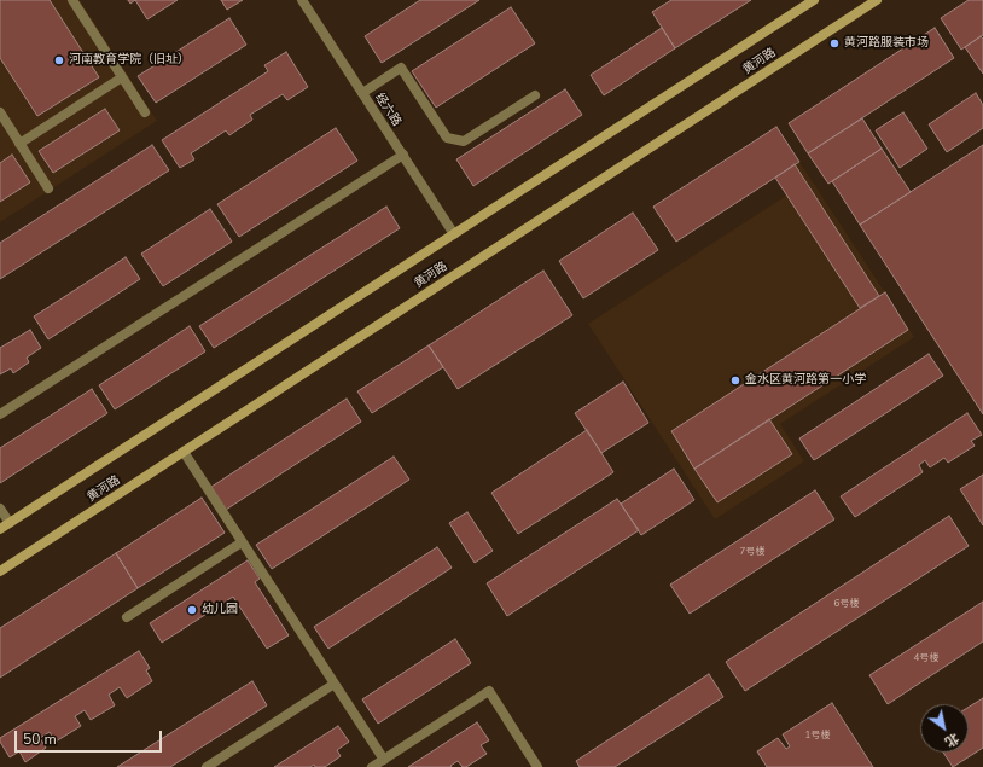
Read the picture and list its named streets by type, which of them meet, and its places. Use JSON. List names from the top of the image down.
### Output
{
  "streets": {
    "main road": ["黄河路"],
    "street": ["经六路"]
  },
  "crossings": [
    ["黄河路", "经六路"]
  ],
  "places": [
    "黄河路服装市场",
    "河南教育学院（旧址）",
    "金水区黄河路第一小学",
    "幼儿园"
  ],
  "house_numbers": [
    "7号楼",
    "6号楼",
    "4号楼",
    "1号楼"
  ],
  "scale_bar": "50 m",
  "north": "bottom right"
}
